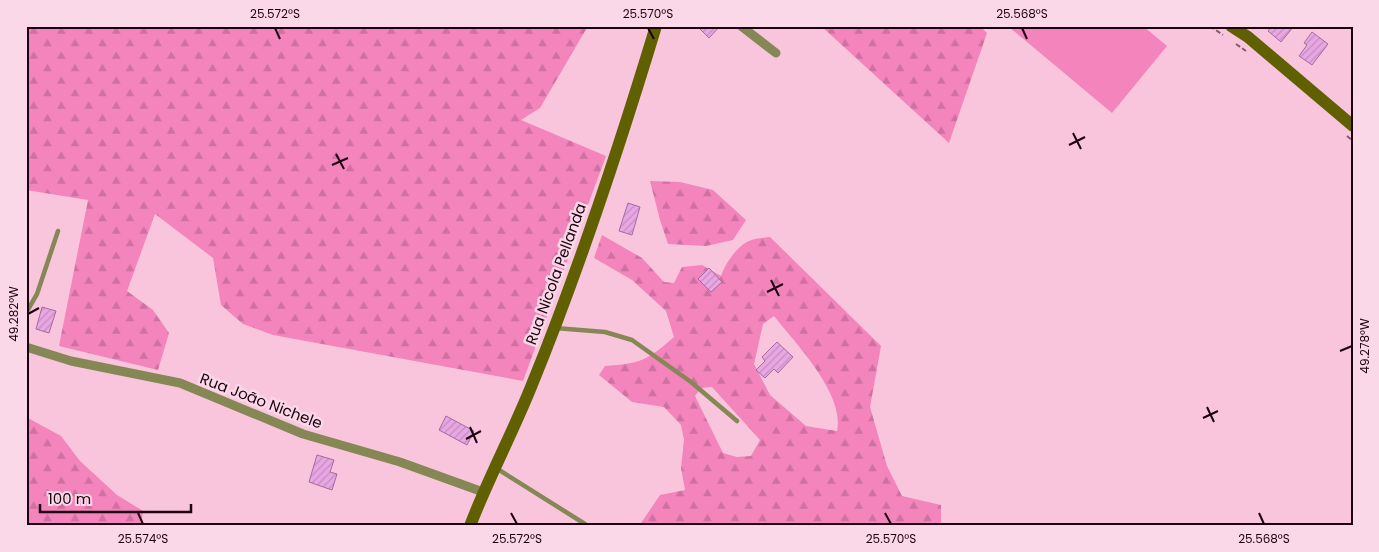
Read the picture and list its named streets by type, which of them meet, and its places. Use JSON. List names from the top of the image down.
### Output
{
  "streets": {
    "main road": ["Rua Nicola Pellanda"],
    "street": ["Rua João Nichele"]
  },
  "crossings": [
    ["Rua Nicola Pellanda", "Rua João Nichele"]
  ],
  "scale_bar": "100 m",
  "coordinates": [
    "25.572°S",
    "25.570°S",
    "25.568°S",
    "49.282°W",
    "49.278°W",
    "25.574°S"
  ]
}
